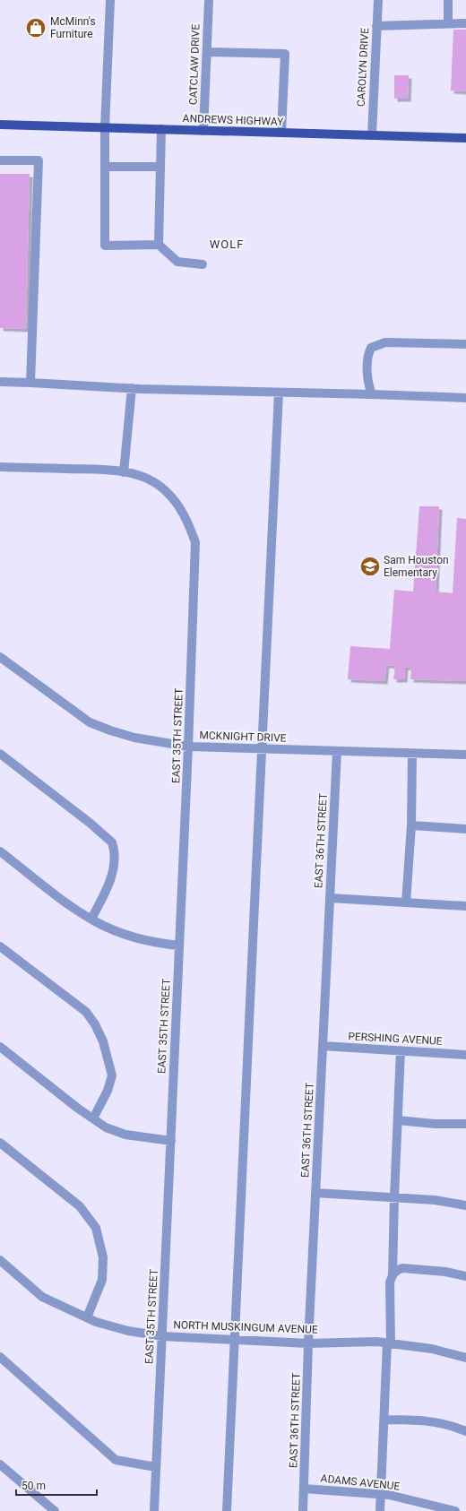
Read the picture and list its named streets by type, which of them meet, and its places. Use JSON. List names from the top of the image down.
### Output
{
  "streets": {
    "main road": ["ANDREWS HIGHWAY"],
    "street": [
      "CATCLAW DRIVE",
      "CAROLYN DRIVE",
      "EAST 35TH STREET",
      "MCKNIGHT DRIVE",
      "EAST 36TH STREET",
      "PERSHING AVENUE",
      "NORTH MUSKINGUM AVENUE",
      "ADAMS AVENUE"
    ]
  },
  "crossings": [
    ["CATCLAW DRIVE", "ANDREWS HIGHWAY"],
    ["CAROLYN DRIVE", "ANDREWS HIGHWAY"],
    ["EAST 35TH STREET", "MCKNIGHT DRIVE"],
    ["EAST 35TH STREET", "NORTH MUSKINGUM AVENUE"],
    ["MCKNIGHT DRIVE", "EAST 36TH STREET"],
    ["EAST 36TH STREET", "PERSHING AVENUE"],
    ["EAST 36TH STREET", "NORTH MUSKINGUM AVENUE"],
    ["EAST 36TH STREET", "ADAMS AVENUE"]
  ],
  "districts": ["WOLF"],
  "places": {
    "shop": ["McMinn's Furniture"],
    "school or university": ["Sam Houston Elementary"]
  },
  "scale_bar": "50 m"
}
